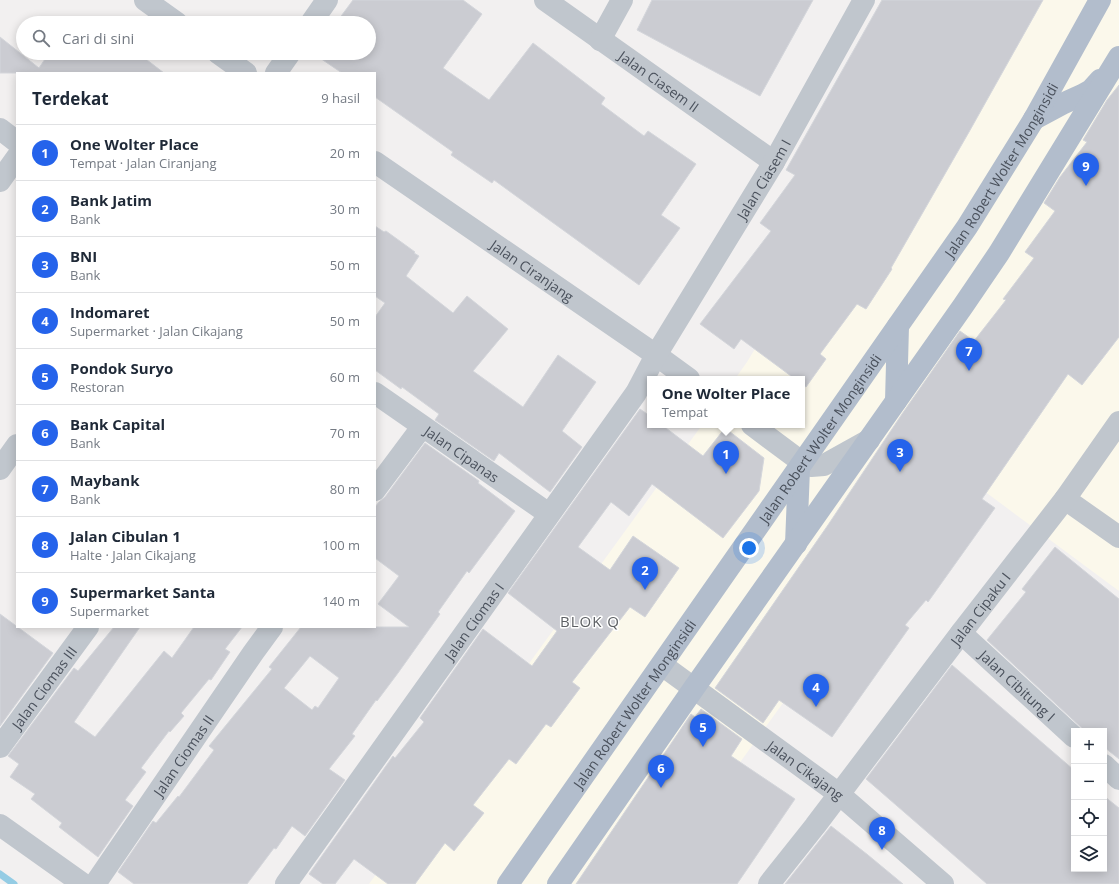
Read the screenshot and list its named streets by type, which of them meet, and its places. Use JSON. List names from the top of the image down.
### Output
{
  "streets": {
    "main road": ["Jalan Robert Wolter Monginsidi"],
    "street": [
      "Jalan Ciasem II",
      "Jalan Ciasem I",
      "Jalan Ciranjang",
      "Jalan Cipanas",
      "Jalan Cipaku I",
      "Jalan Ciomas I",
      "Jalan Cibitung I",
      "Jalan Ciomas III",
      "Jalan Ciomas II",
      "Jalan Cikajang"
    ]
  },
  "crossings": [
    ["Jalan Ciasem II", "Jalan Ciasem I"],
    ["Jalan Robert Wolter Monginsidi", "Jalan Cikajang"],
    ["Jalan Ciasem I", "Jalan Ciranjang"],
    ["Jalan Ciasem I", "Jalan Ciomas I"],
    ["Jalan Ciranjang", "Jalan Ciomas I"],
    ["Jalan Cipanas", "Jalan Ciomas I"],
    ["Jalan Cipaku I", "Jalan Cibitung I"],
    ["Jalan Cipaku I", "Jalan Cikajang"]
  ],
  "districts": ["BLOK Q"],
  "page": {
    "search": "Cari di sini",
    "heading": ["Terdekat", "9 hasil"],
    "list": [
      {
        "mark": "1",
        "name": "One Wolter Place",
        "note": "Tempat · Jalan Ciranjang",
        "value": "20 m"
      },
      {
        "mark": "2",
        "name": "Bank Jatim",
        "note": "Bank",
        "value": "30 m"
      },
      {
        "mark": "3",
        "name": "BNI",
        "note": "Bank",
        "value": "50 m"
      },
      {
        "mark": "4",
        "name": "Indomaret",
        "note": "Supermarket · Jalan Cikajang",
        "value": "50 m"
      },
      {
        "mark": "5",
        "name": "Pondok Suryo",
        "note": "Restoran",
        "value": "60 m"
      },
      {
        "mark": "6",
        "name": "Bank Capital",
        "note": "Bank",
        "value": "70 m"
      },
      {
        "mark": "7",
        "name": "Maybank",
        "note": "Bank",
        "value": "80 m"
      },
      {
        "mark": "8",
        "name": "Jalan Cibulan 1",
        "note": "Halte · Jalan Cikajang",
        "value": "100 m"
      },
      {
        "mark": "9",
        "name": "Supermarket Santa",
        "note": "Supermarket",
        "value": "140 m"
      }
    ],
    "pins": [
      "9",
      "7",
      "3",
      "1",
      "2",
      "4",
      "5",
      "6",
      "8"
    ],
    "popup": ["One Wolter Place", "Tempat"],
    "map_buttons": ["+", "−"]
  }
}
